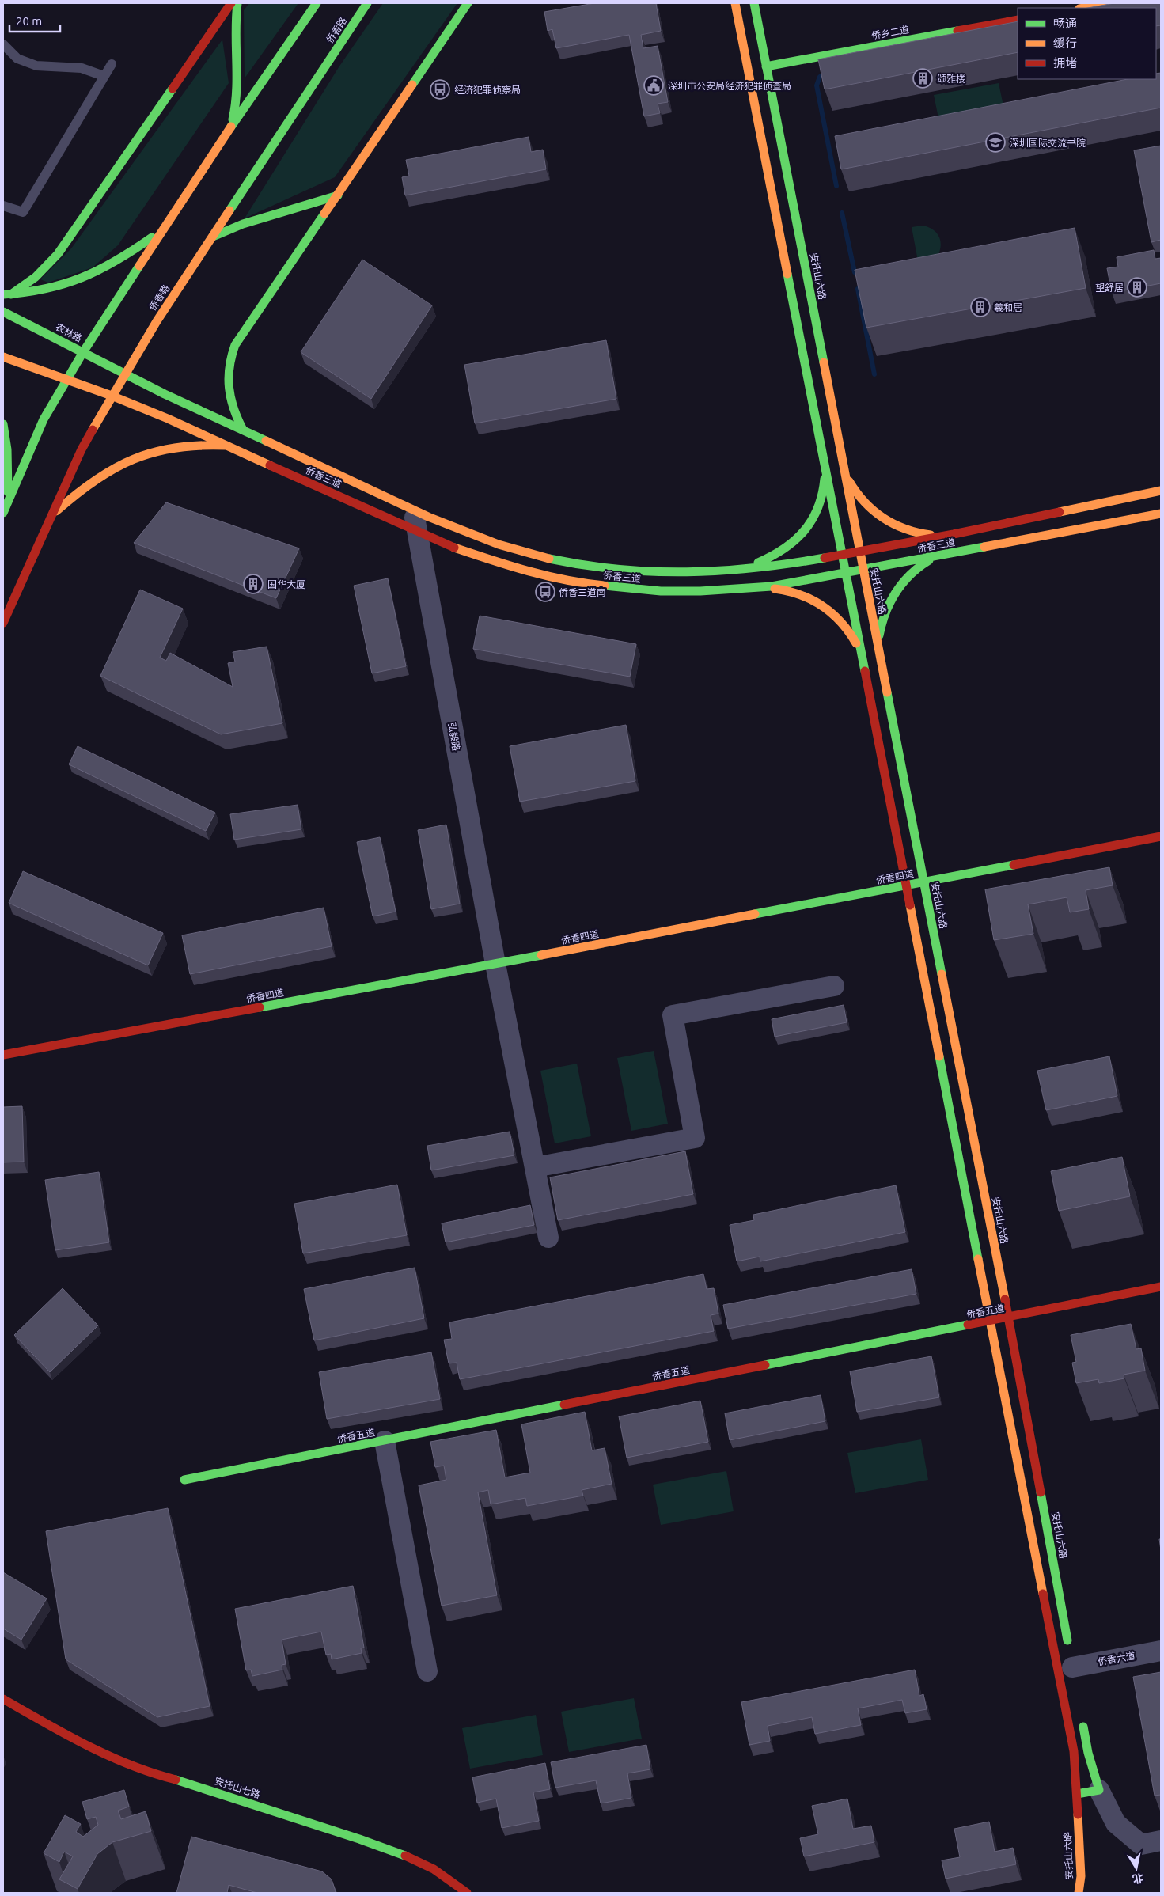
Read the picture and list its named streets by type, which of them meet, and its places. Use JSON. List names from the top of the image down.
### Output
{
  "streets": {
    "street": [
      "侨香路",
      "侨乡二道",
      "安托山六路",
      "农林路",
      "侨香三道",
      "弘毅路",
      "侨香四道",
      "侨香五道",
      "侨香六道",
      "安托山七路"
    ]
  },
  "crossings": [
    ["侨香路", "农林路"],
    ["侨香路", "侨香三道"],
    ["侨乡二道", "安托山六路"],
    ["安托山六路", "侨香三道"],
    ["安托山六路", "侨香四道"],
    ["安托山六路", "侨香五道"],
    ["安托山六路", "侨香六道"],
    ["农林路", "侨香三道"],
    ["侨香三道", "弘毅路"],
    ["弘毅路", "侨香四道"]
  ],
  "places": {
    "building": [
      "颂雅楼",
      "望舒居",
      "羲和居",
      "国华大厦"
    ],
    "public building": ["深圳市公安局经济犯罪侦查局"],
    "bus stop": ["经济犯罪侦察局", "侨香三道南"],
    "school or university": ["深圳国际交流书院"]
  },
  "legend": ["畅通", "缓行", "拥堵"],
  "scale_bar": "20 m",
  "north": "bottom"
}
